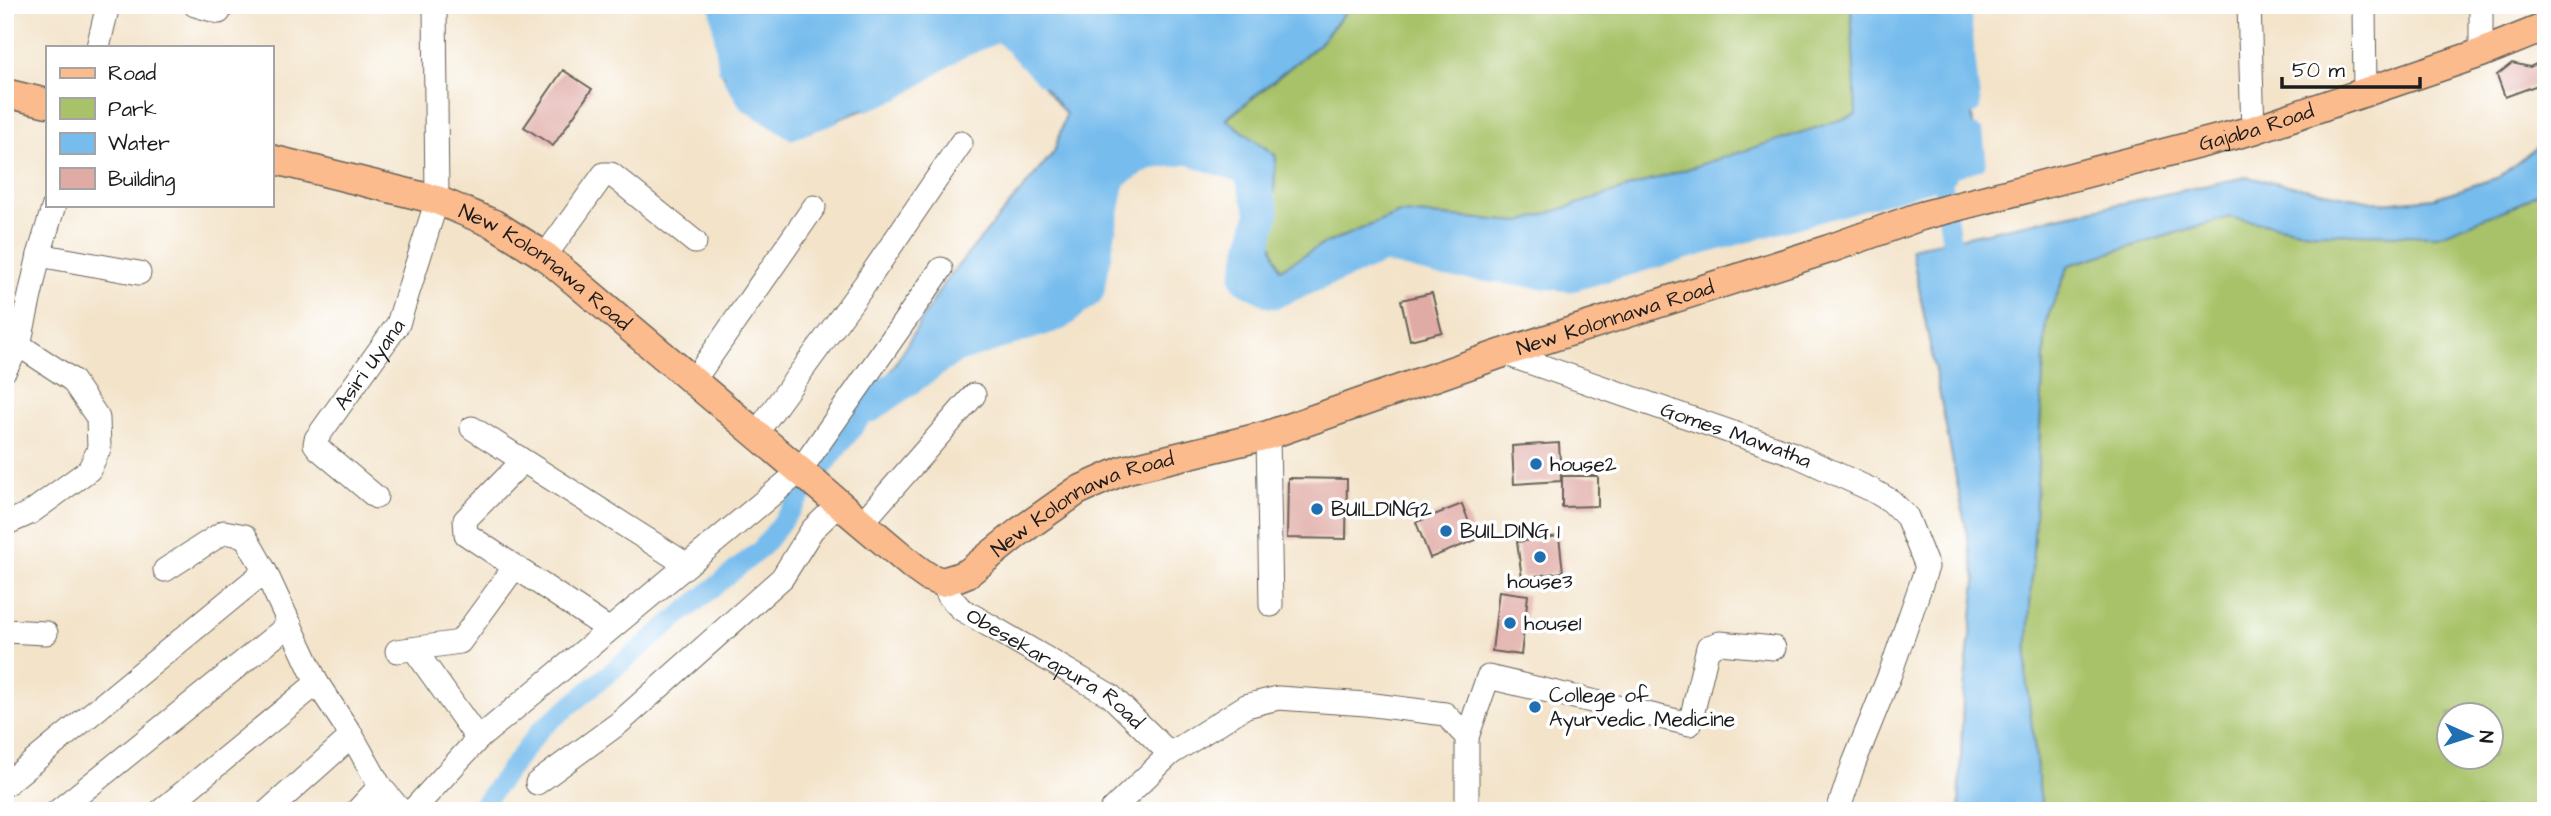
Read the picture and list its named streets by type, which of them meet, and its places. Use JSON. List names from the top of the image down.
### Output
{
  "streets": {
    "main road": ["Gajaba Road", "New Kolonnawa Road"],
    "street": ["Asiri Uyana", "Gomes Mawatha", "Obesekarapura Road"]
  },
  "crossings": [
    ["Gajaba Road", "New Kolonnawa Road"],
    ["New Kolonnawa Road", "Asiri Uyana"],
    ["New Kolonnawa Road", "Gomes Mawatha"],
    ["New Kolonnawa Road", "Obesekarapura Road"]
  ],
  "places": [
    "house2",
    "BUILDING2",
    "BUILDING 1",
    "house3",
    "house1",
    "College of Ayurvedic Medicine"
  ],
  "legend": [
    "Road",
    "Park",
    "Water",
    "Building"
  ],
  "scale_bar": "50 m",
  "north": "right"
}
